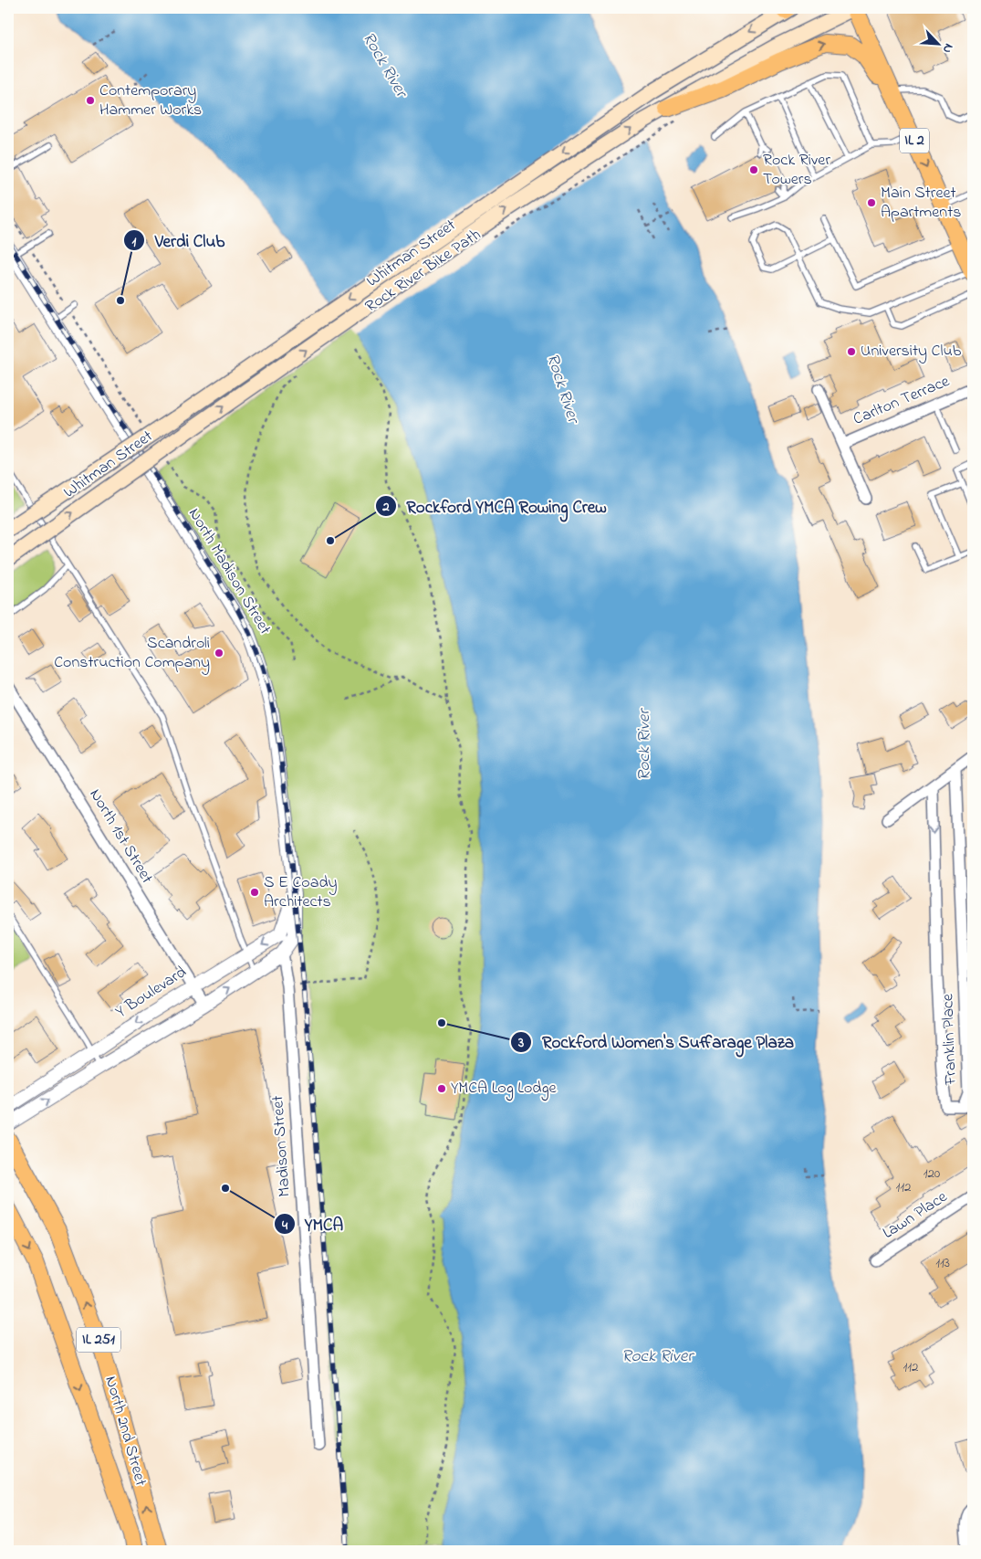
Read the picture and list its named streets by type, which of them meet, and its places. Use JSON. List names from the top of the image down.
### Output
{
  "streets": {
    "main road": [
      "IL 2",
      "Whitman Street",
      "IL 251",
      "North 2nd Street"
    ],
    "street": [
      "Carlton Terrace",
      "North Madison Street",
      "North 1st Street",
      "Y Boulevard",
      "Franklin Place",
      "Madison Street",
      "Lawn Place"
    ],
    "path": ["Rock River Bike Path"]
  },
  "crossings": [
    ["IL 2", "Whitman Street"],
    ["North Madison Street", "Y Boulevard"],
    ["North Madison Street", "Madison Street"],
    ["North 1st Street", "Y Boulevard"]
  ],
  "water": ["Rock River"],
  "places": [
    "Contemporary Hammer Works",
    "Rock River Towers",
    "Main Street Apartments",
    "Verdi Club",
    "University Club",
    "Rockford YMCA Rowing Crew",
    "Scandroli Construction Company",
    "S E Coady Architects",
    "Rockford Women's Suffarage Plaza",
    "YMCA Log Lodge",
    "YMCA"
  ],
  "house_numbers": [
    "120",
    "112",
    "113",
    "112"
  ],
  "north": "bottom right"
}
